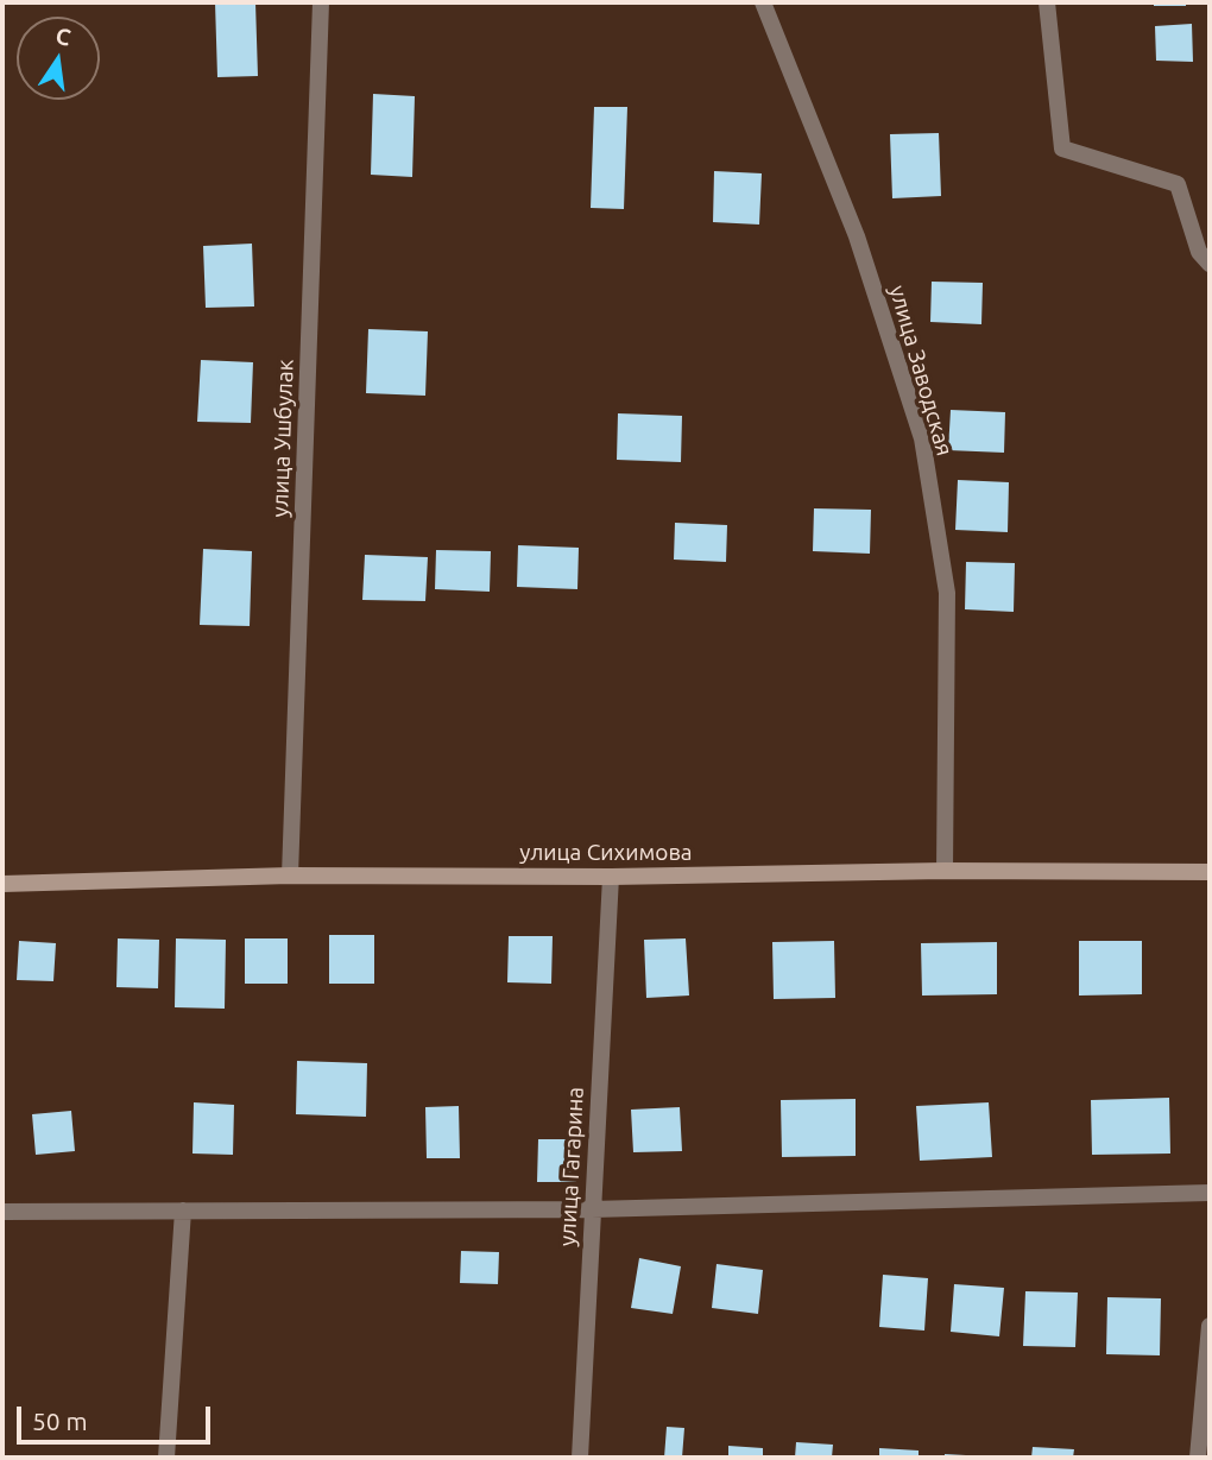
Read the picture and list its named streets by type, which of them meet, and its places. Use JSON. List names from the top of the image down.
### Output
{
  "streets": {
    "street": [
      "улица Заводская",
      "улица Ушбулак",
      "улица Сихимова",
      "улица Гагарина"
    ]
  },
  "crossings": [
    ["улица Заводская", "улица Сихимова"],
    ["улица Ушбулак", "улица Сихимова"],
    ["улица Сихимова", "улица Гагарина"]
  ],
  "scale_bar": "50 m",
  "north": "top"
}
